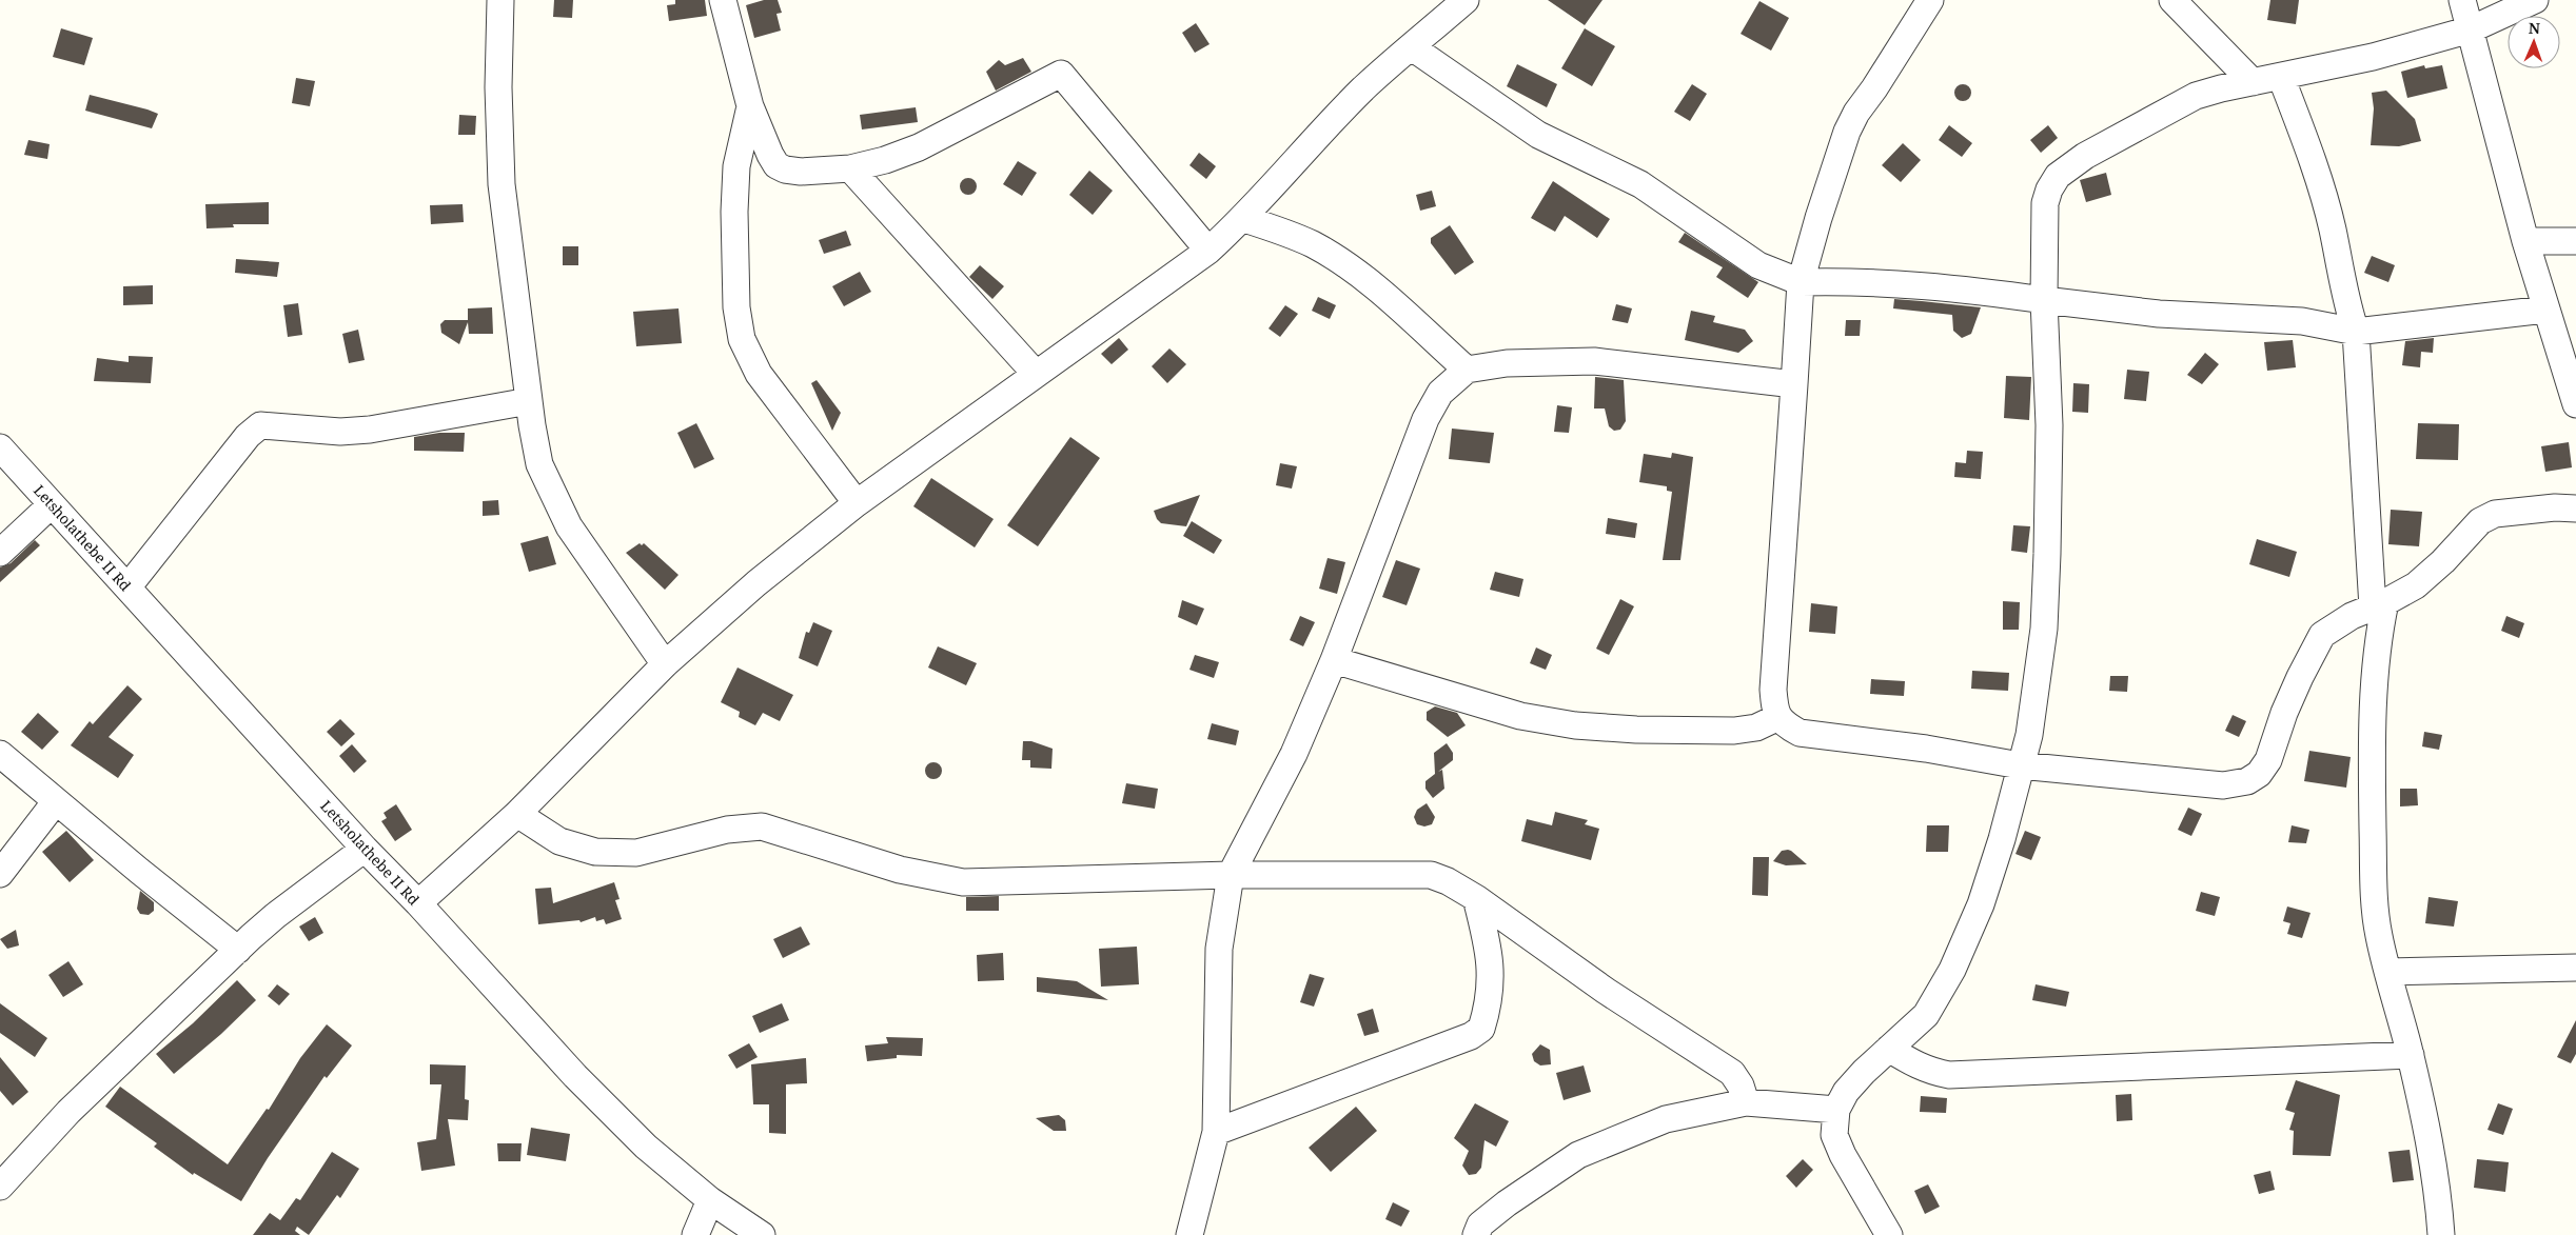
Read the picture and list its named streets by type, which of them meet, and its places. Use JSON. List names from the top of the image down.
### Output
{
  "streets": {
    "street": ["Letsholathebe II Rd"]
  },
  "north": "top"
}
